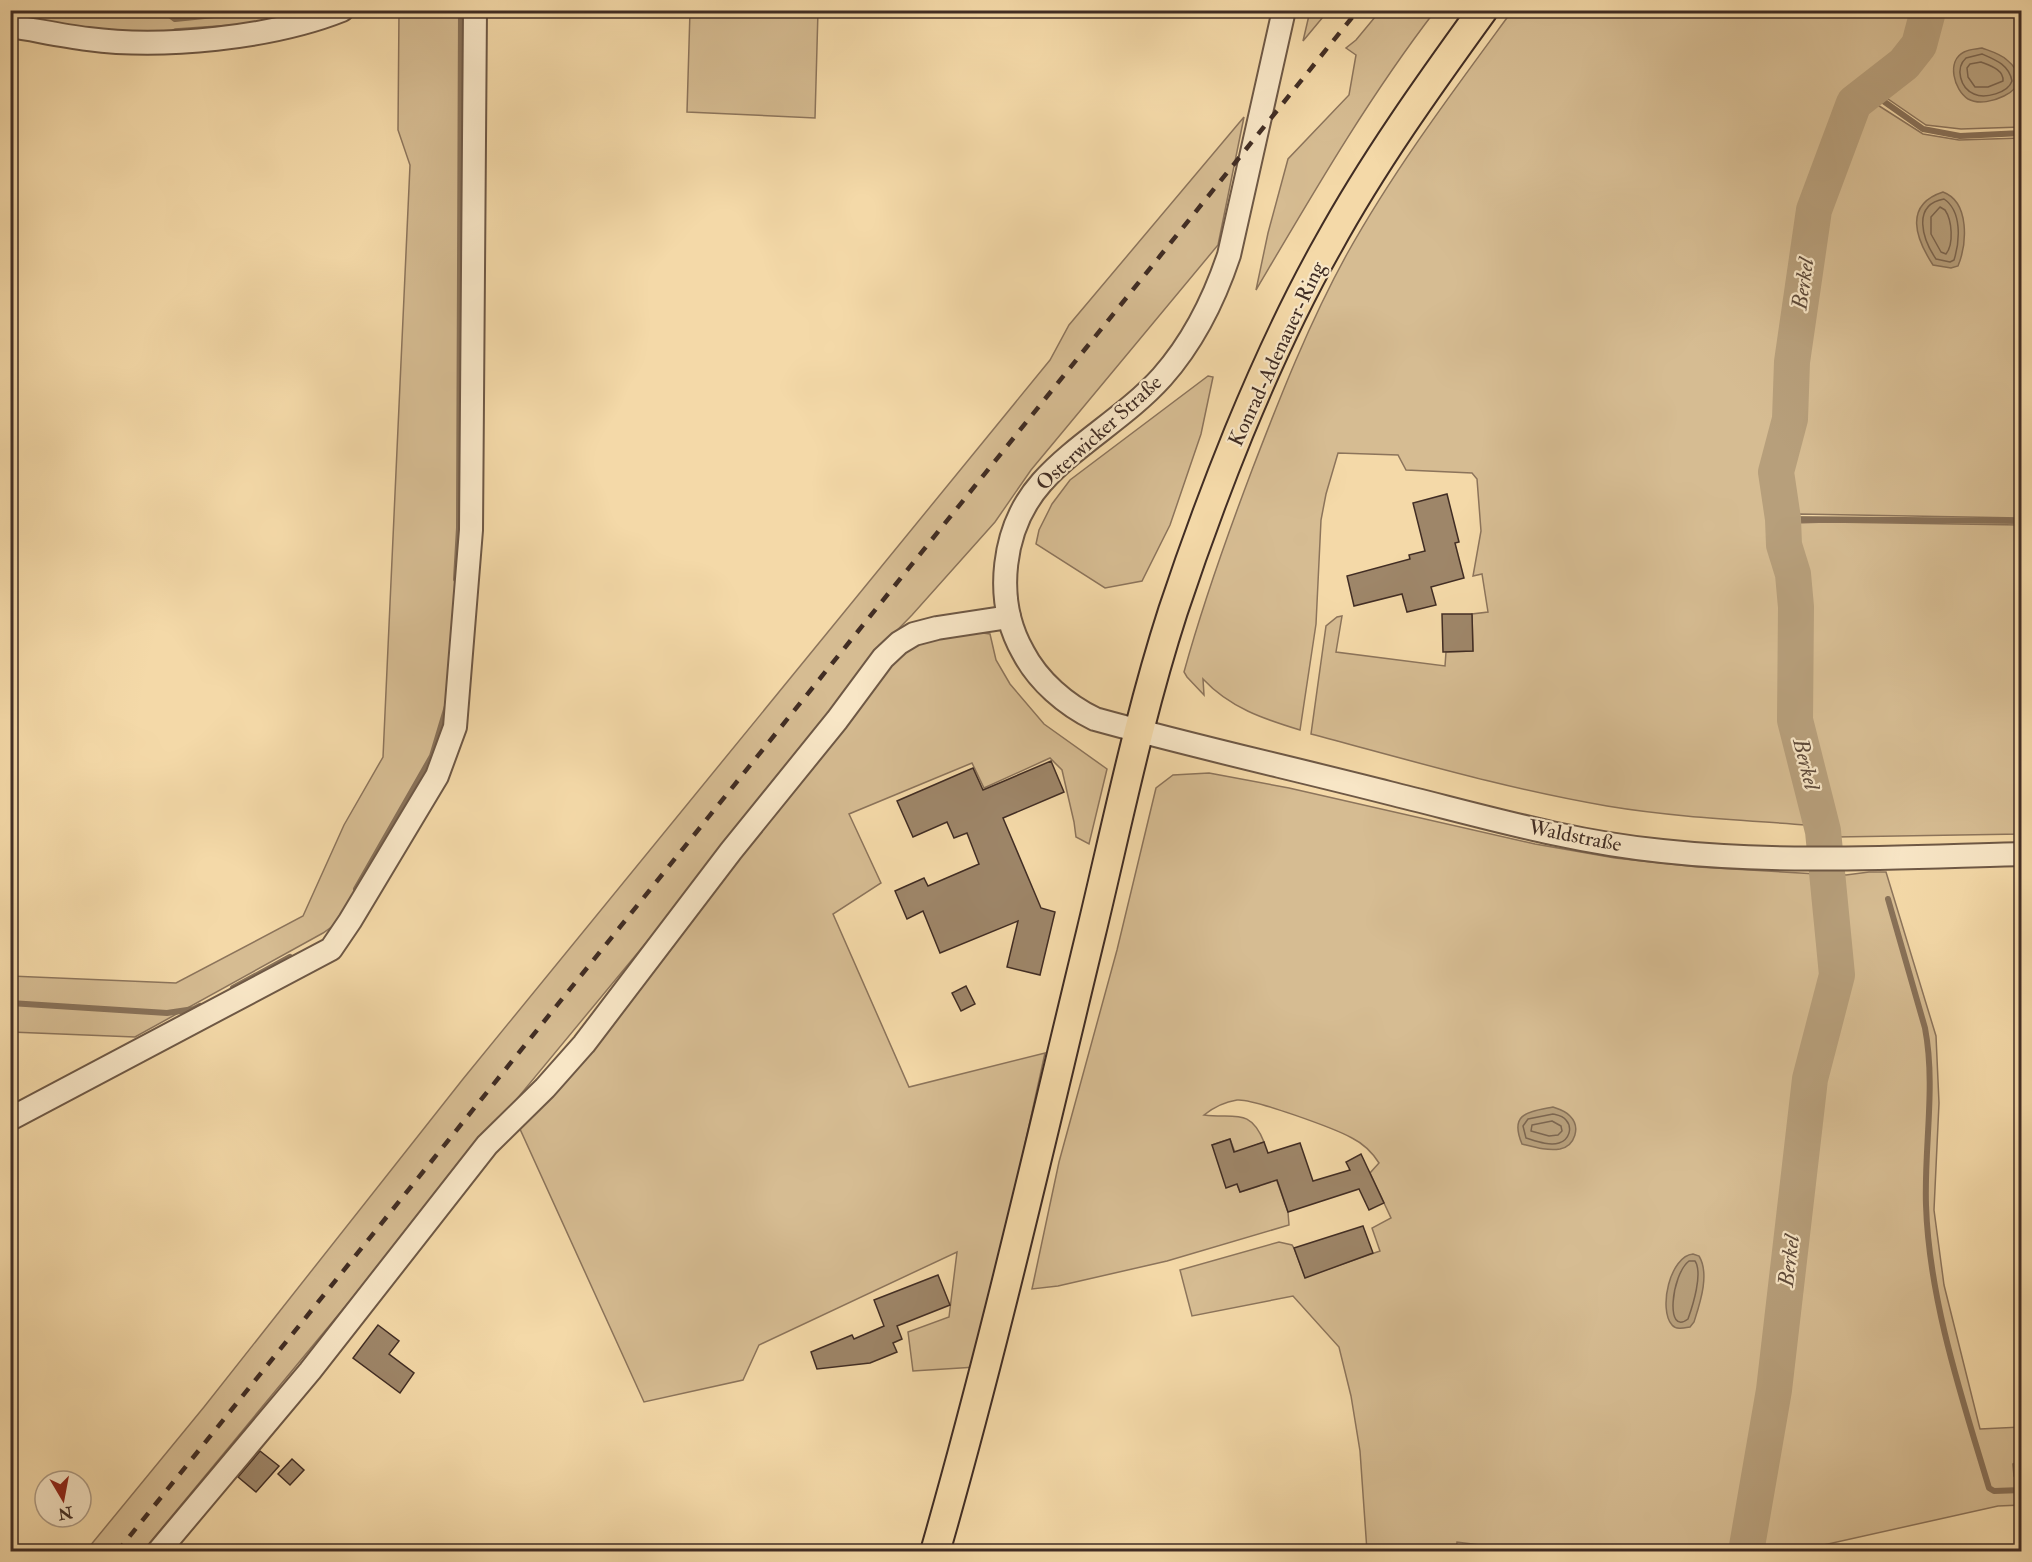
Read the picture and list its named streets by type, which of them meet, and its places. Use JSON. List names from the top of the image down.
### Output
{
  "streets": {
    "main road": ["Konrad-Adenauer-Ring"],
    "street": ["Osterwicker Straße", "Waldstraße"]
  },
  "crossings": [
    ["Konrad-Adenauer-Ring", "Osterwicker Straße"],
    ["Konrad-Adenauer-Ring", "Waldstraße"],
    ["Osterwicker Straße", "Waldstraße"]
  ],
  "water": ["Berkel"],
  "north": "bottom"
}
